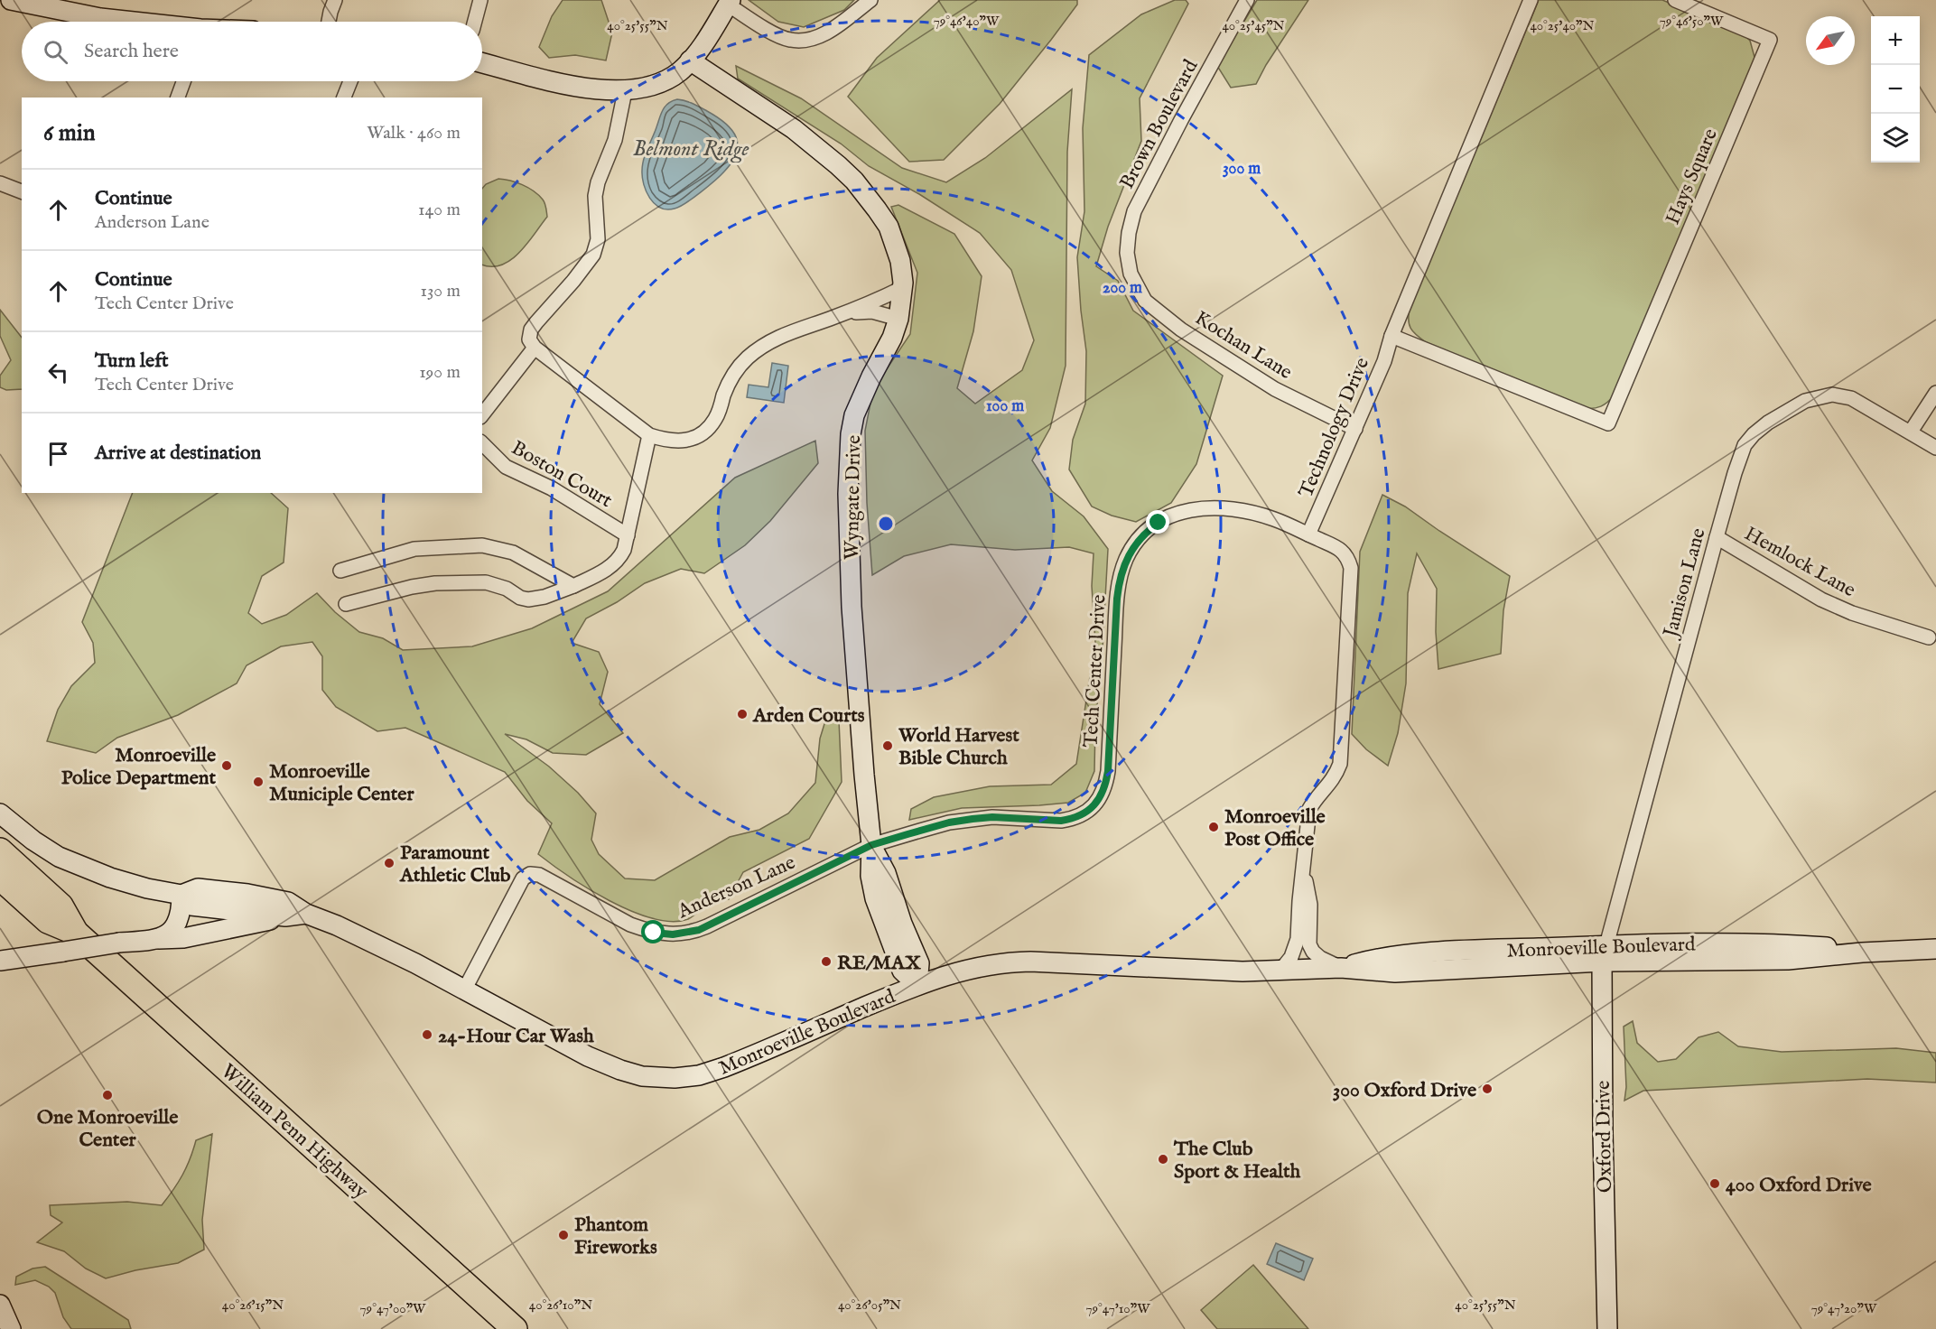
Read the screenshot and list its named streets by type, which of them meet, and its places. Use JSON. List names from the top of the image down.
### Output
{
  "streets": {
    "highway": ["William Penn Highway"],
    "main road": ["Wyngate Drive", "Monroeville Boulevard", "Oxford Drive"],
    "street": [
      "Brown Boulevard",
      "Hays Square",
      "Kochan Lane",
      "Technology Drive",
      "Boston Court",
      "Hemlock Lane",
      "Jamison Lane",
      "Tech Center Drive",
      "Anderson Lane"
    ]
  },
  "crossings": [
    ["Brown Boulevard", "Kochan Lane"],
    ["Hays Square", "Technology Drive"],
    ["Kochan Lane", "Technology Drive"],
    ["Technology Drive", "Tech Center Drive"],
    ["Wyngate Drive", "Tech Center Drive"],
    ["Wyngate Drive", "Anderson Lane"],
    ["Wyngate Drive", "Monroeville Boulevard"],
    ["Hemlock Lane", "Jamison Lane"],
    ["Jamison Lane", "Monroeville Boulevard"],
    ["Jamison Lane", "Oxford Drive"],
    ["Tech Center Drive", "Anderson Lane"],
    ["Tech Center Drive", "Monroeville Boulevard"],
    ["Anderson Lane", "Monroeville Boulevard"],
    ["Monroeville Boulevard", "Oxford Drive"]
  ],
  "water": ["Belmont Ridge"],
  "places": [
    "Arden Courts",
    "World Harvest Bible Church",
    "Monroeville Police Department",
    "Monroeville Municiple Center",
    "Monroeville Post Office",
    "Paramount Athletic Club",
    "RE/MAX",
    "24-Hour Car Wash",
    "300 Oxford Drive",
    "One Monroeville Center",
    "The Club Sport & Health",
    "400 Oxford Drive",
    "Phantom Fireworks"
  ],
  "north": "bottom left",
  "page": {
    "map_buttons": ["+", "−"],
    "search": "Search here",
    "heading": ["6 min", "Walk · 460 m"],
    "list": [
      ["Continue", "Anderson Lane", "140 m"],
      ["Continue", "Tech Center Drive", "130 m"],
      ["Turn left", "Tech Center Drive", "190 m"],
      "Arrive at destination"
    ]
  },
  "coordinates": [
    "79°46'50\"W",
    "79°46'40\"W",
    "40°25'55\"N",
    "40°25'45\"N",
    "40°25'40\"N",
    "40°26'15\"N",
    "40°26'10\"N",
    "40°26'05\"N",
    "79°47'00\"W",
    "79°47'10\"W",
    "79°47'20\"W"
  ],
  "rings": ["300 m", "200 m", "100 m"]
}
